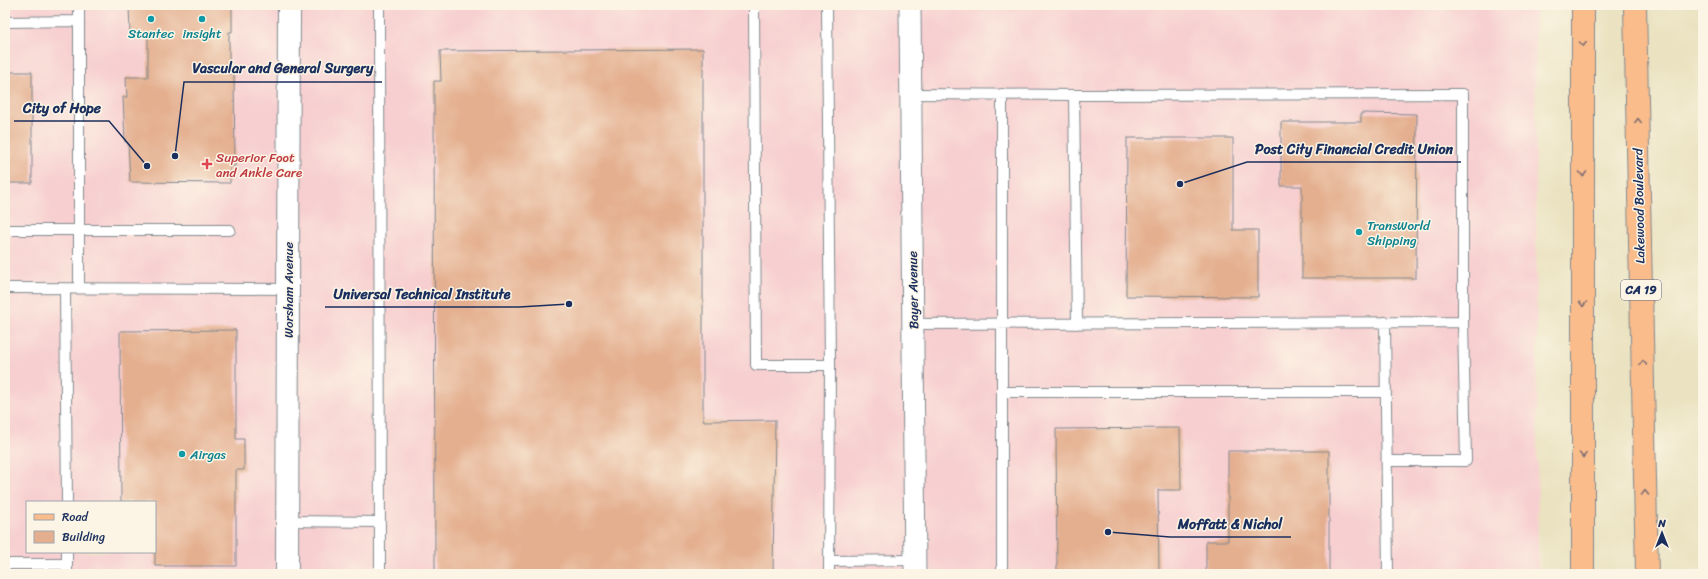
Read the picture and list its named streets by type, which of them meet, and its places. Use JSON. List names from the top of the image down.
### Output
{
  "streets": {
    "main road": ["Lakewood Boulevard", "CA 19"],
    "street": ["Worsham Avenue", "Bayer Avenue"]
  },
  "places": {
    "other": [
      "Stantec",
      "insight",
      "Vascular and General Surgery",
      "City of Hope",
      "Post City Financial Credit Union",
      "TransWorld Shipping",
      "Universal Technical Institute",
      "Airgas",
      "Moffatt & Nichol"
    ],
    "health": ["Superior Foot and Ankle Care"]
  },
  "legend": ["Road", "Building"],
  "north": "top"
}
